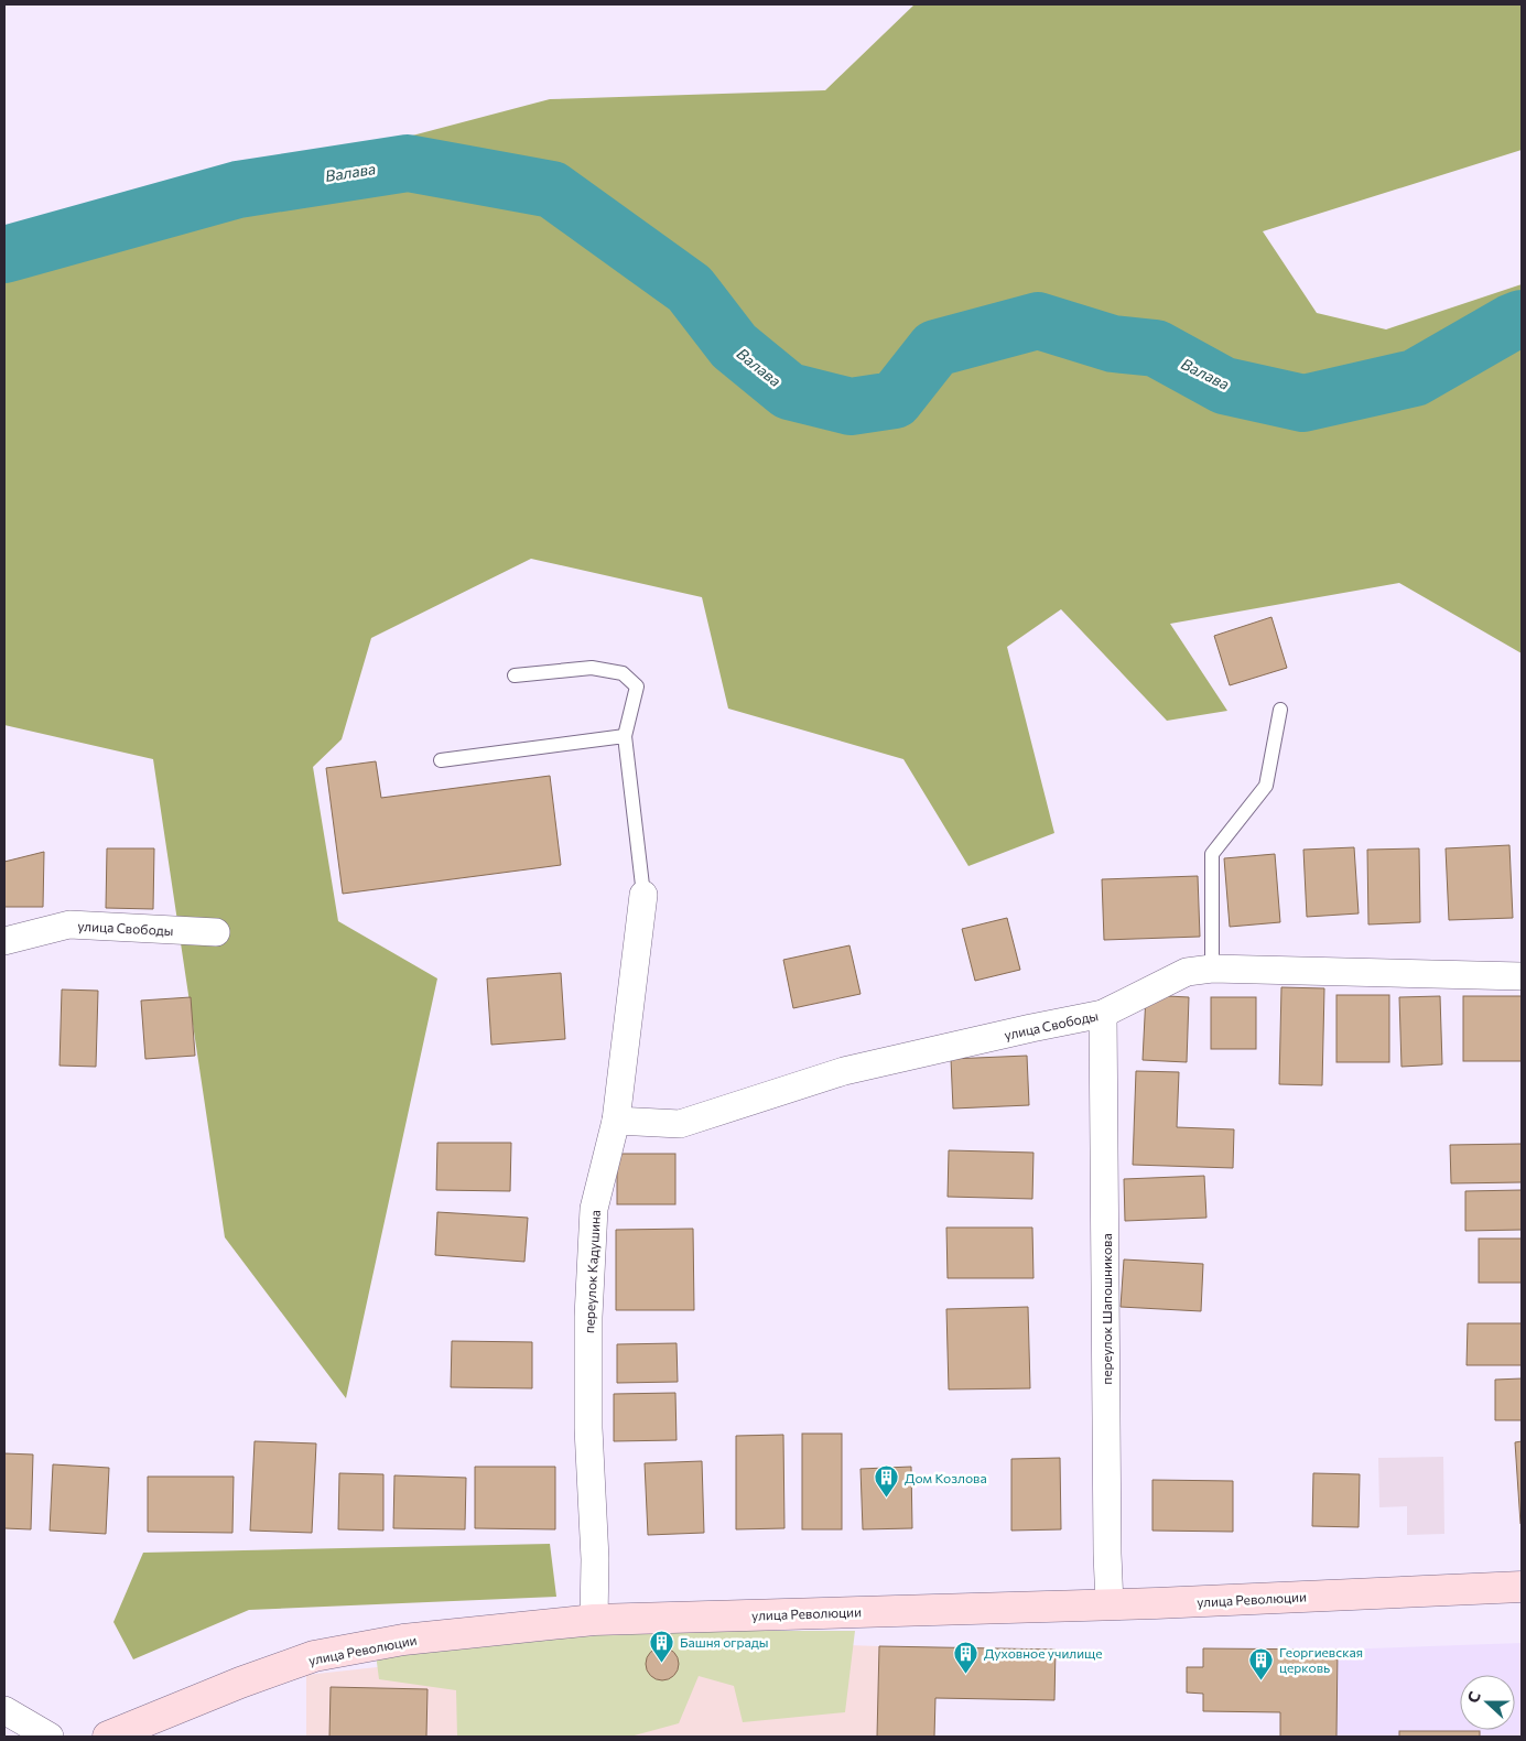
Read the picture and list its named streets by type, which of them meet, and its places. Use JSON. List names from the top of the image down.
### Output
{
  "streets": {
    "main road": ["улица Революции"],
    "street": ["улица Свободы", "переулок Кадушина", "переулок Шапошникова"]
  },
  "crossings": [
    ["улица Свободы", "переулок Кадушина"],
    ["улица Свободы", "переулок Шапошникова"],
    ["переулок Кадушина", "улица Революции"],
    ["переулок Шапошникова", "улица Революции"]
  ],
  "water": ["Валава"],
  "places": {
    "building": [
      "Дом Козлова",
      "Башня ограды",
      "Духовное училище",
      "Георгиевская церковь"
    ]
  },
  "north": "left"
}
